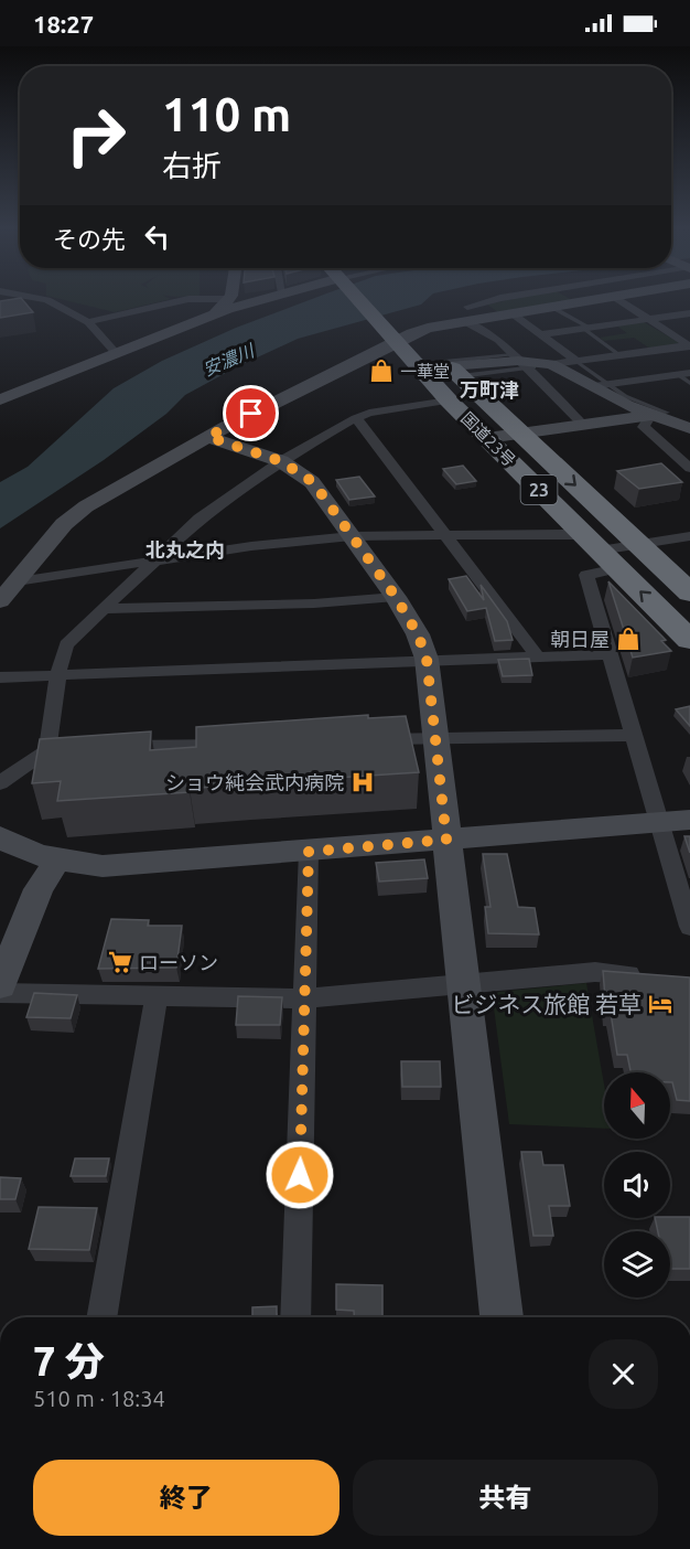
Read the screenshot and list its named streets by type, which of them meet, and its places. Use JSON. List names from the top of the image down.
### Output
{
  "streets": {
    "highway": ["国道23号", "23"]
  },
  "districts": ["万町津", "北丸之内"],
  "water": ["安濃川"],
  "places": {
    "shop": ["一華堂", "朝日屋"],
    "hospital": ["ショウ純会武内病院"],
    "supermarket": ["ローソン"],
    "hotel": ["ビジネス旅館 若草"]
  },
  "north": "top",
  "page": {
    "status": "18:27",
    "turn": ["110 m", "右折"],
    "then": "その先",
    "heading": ["7 分", "510 m · 18:34"],
    "buttons": ["終了", "共有"]
  }
}
